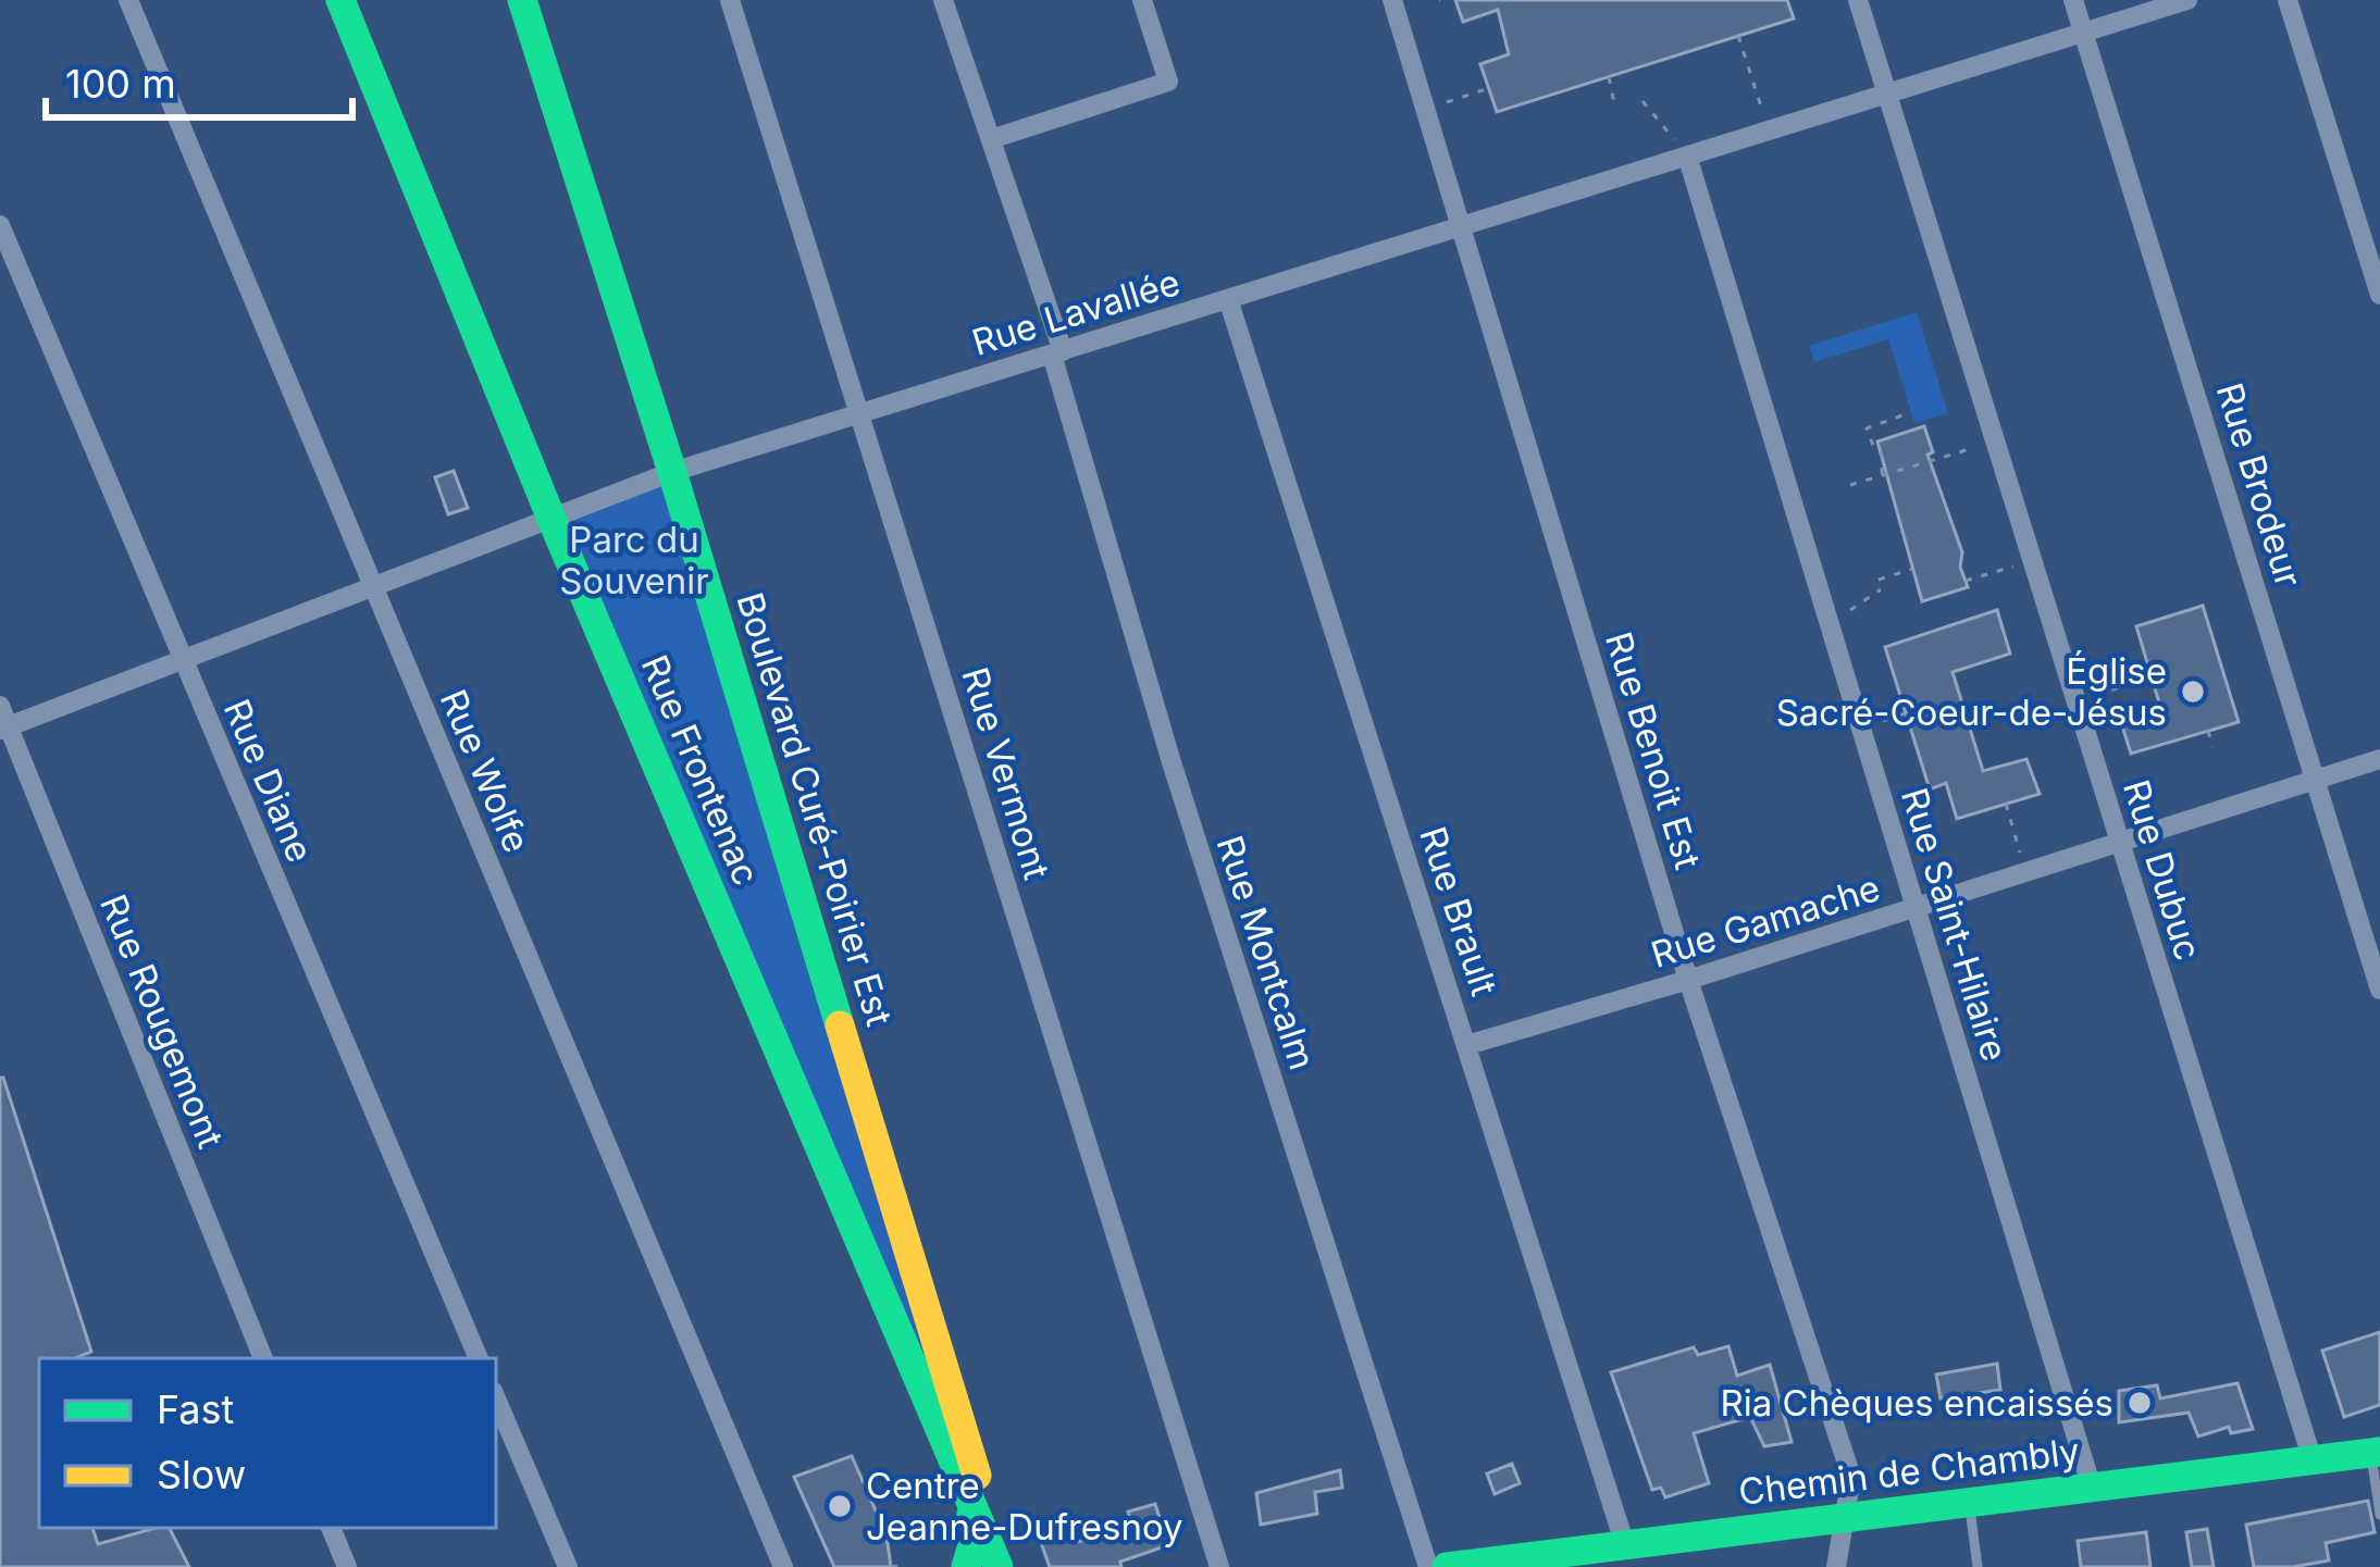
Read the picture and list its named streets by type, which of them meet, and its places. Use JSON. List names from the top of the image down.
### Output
{
  "streets": {
    "main road": ["Rue Frontenac", "Boulevard Curé-Poirier Est", "Chemin de Chambly"],
    "street": [
      "Rue Lavallée",
      "Rue Brodeur",
      "Rue Benoit Est",
      "Rue Wolfe",
      "Rue Vermont",
      "Rue Diane",
      "Rue Dubuc",
      "Rue Brault",
      "Rue Gamache",
      "Rue Saint-Hilaire",
      "Rue Montcalm",
      "Rue Rougemont"
    ]
  },
  "crossings": [
    ["Rue Lavallée", "Rue Brodeur"],
    ["Rue Lavallée", "Rue Benoit Est"],
    ["Rue Lavallée", "Rue Frontenac"],
    ["Rue Lavallée", "Rue Wolfe"],
    ["Rue Lavallée", "Rue Vermont"],
    ["Rue Lavallée", "Rue Diane"],
    ["Rue Lavallée", "Boulevard Curé-Poirier Est"],
    ["Rue Lavallée", "Rue Dubuc"],
    ["Rue Lavallée", "Rue Brault"],
    ["Rue Lavallée", "Rue Saint-Hilaire"],
    ["Rue Lavallée", "Rue Montcalm"],
    ["Rue Lavallée", "Rue Rougemont"],
    ["Rue Brodeur", "Rue Gamache"],
    ["Rue Benoit Est", "Rue Gamache"],
    ["Rue Benoit Est", "Chemin de Chambly"],
    ["Rue Frontenac", "Boulevard Curé-Poirier Est"],
    ["Rue Dubuc", "Rue Gamache"],
    ["Rue Dubuc", "Chemin de Chambly"],
    ["Rue Brault", "Rue Gamache"],
    ["Rue Brault", "Chemin de Chambly"],
    ["Rue Gamache", "Rue Saint-Hilaire"],
    ["Rue Saint-Hilaire", "Chemin de Chambly"]
  ],
  "parks": ["Parc du Souvenir"],
  "places": ["Église Sacré-Coeur-de-Jésus", "Ria Chèques encaissés", "Centre Jeanne-Dufresnoy"],
  "legend": ["Fast", "Slow"],
  "scale_bar": "100 m"
}
